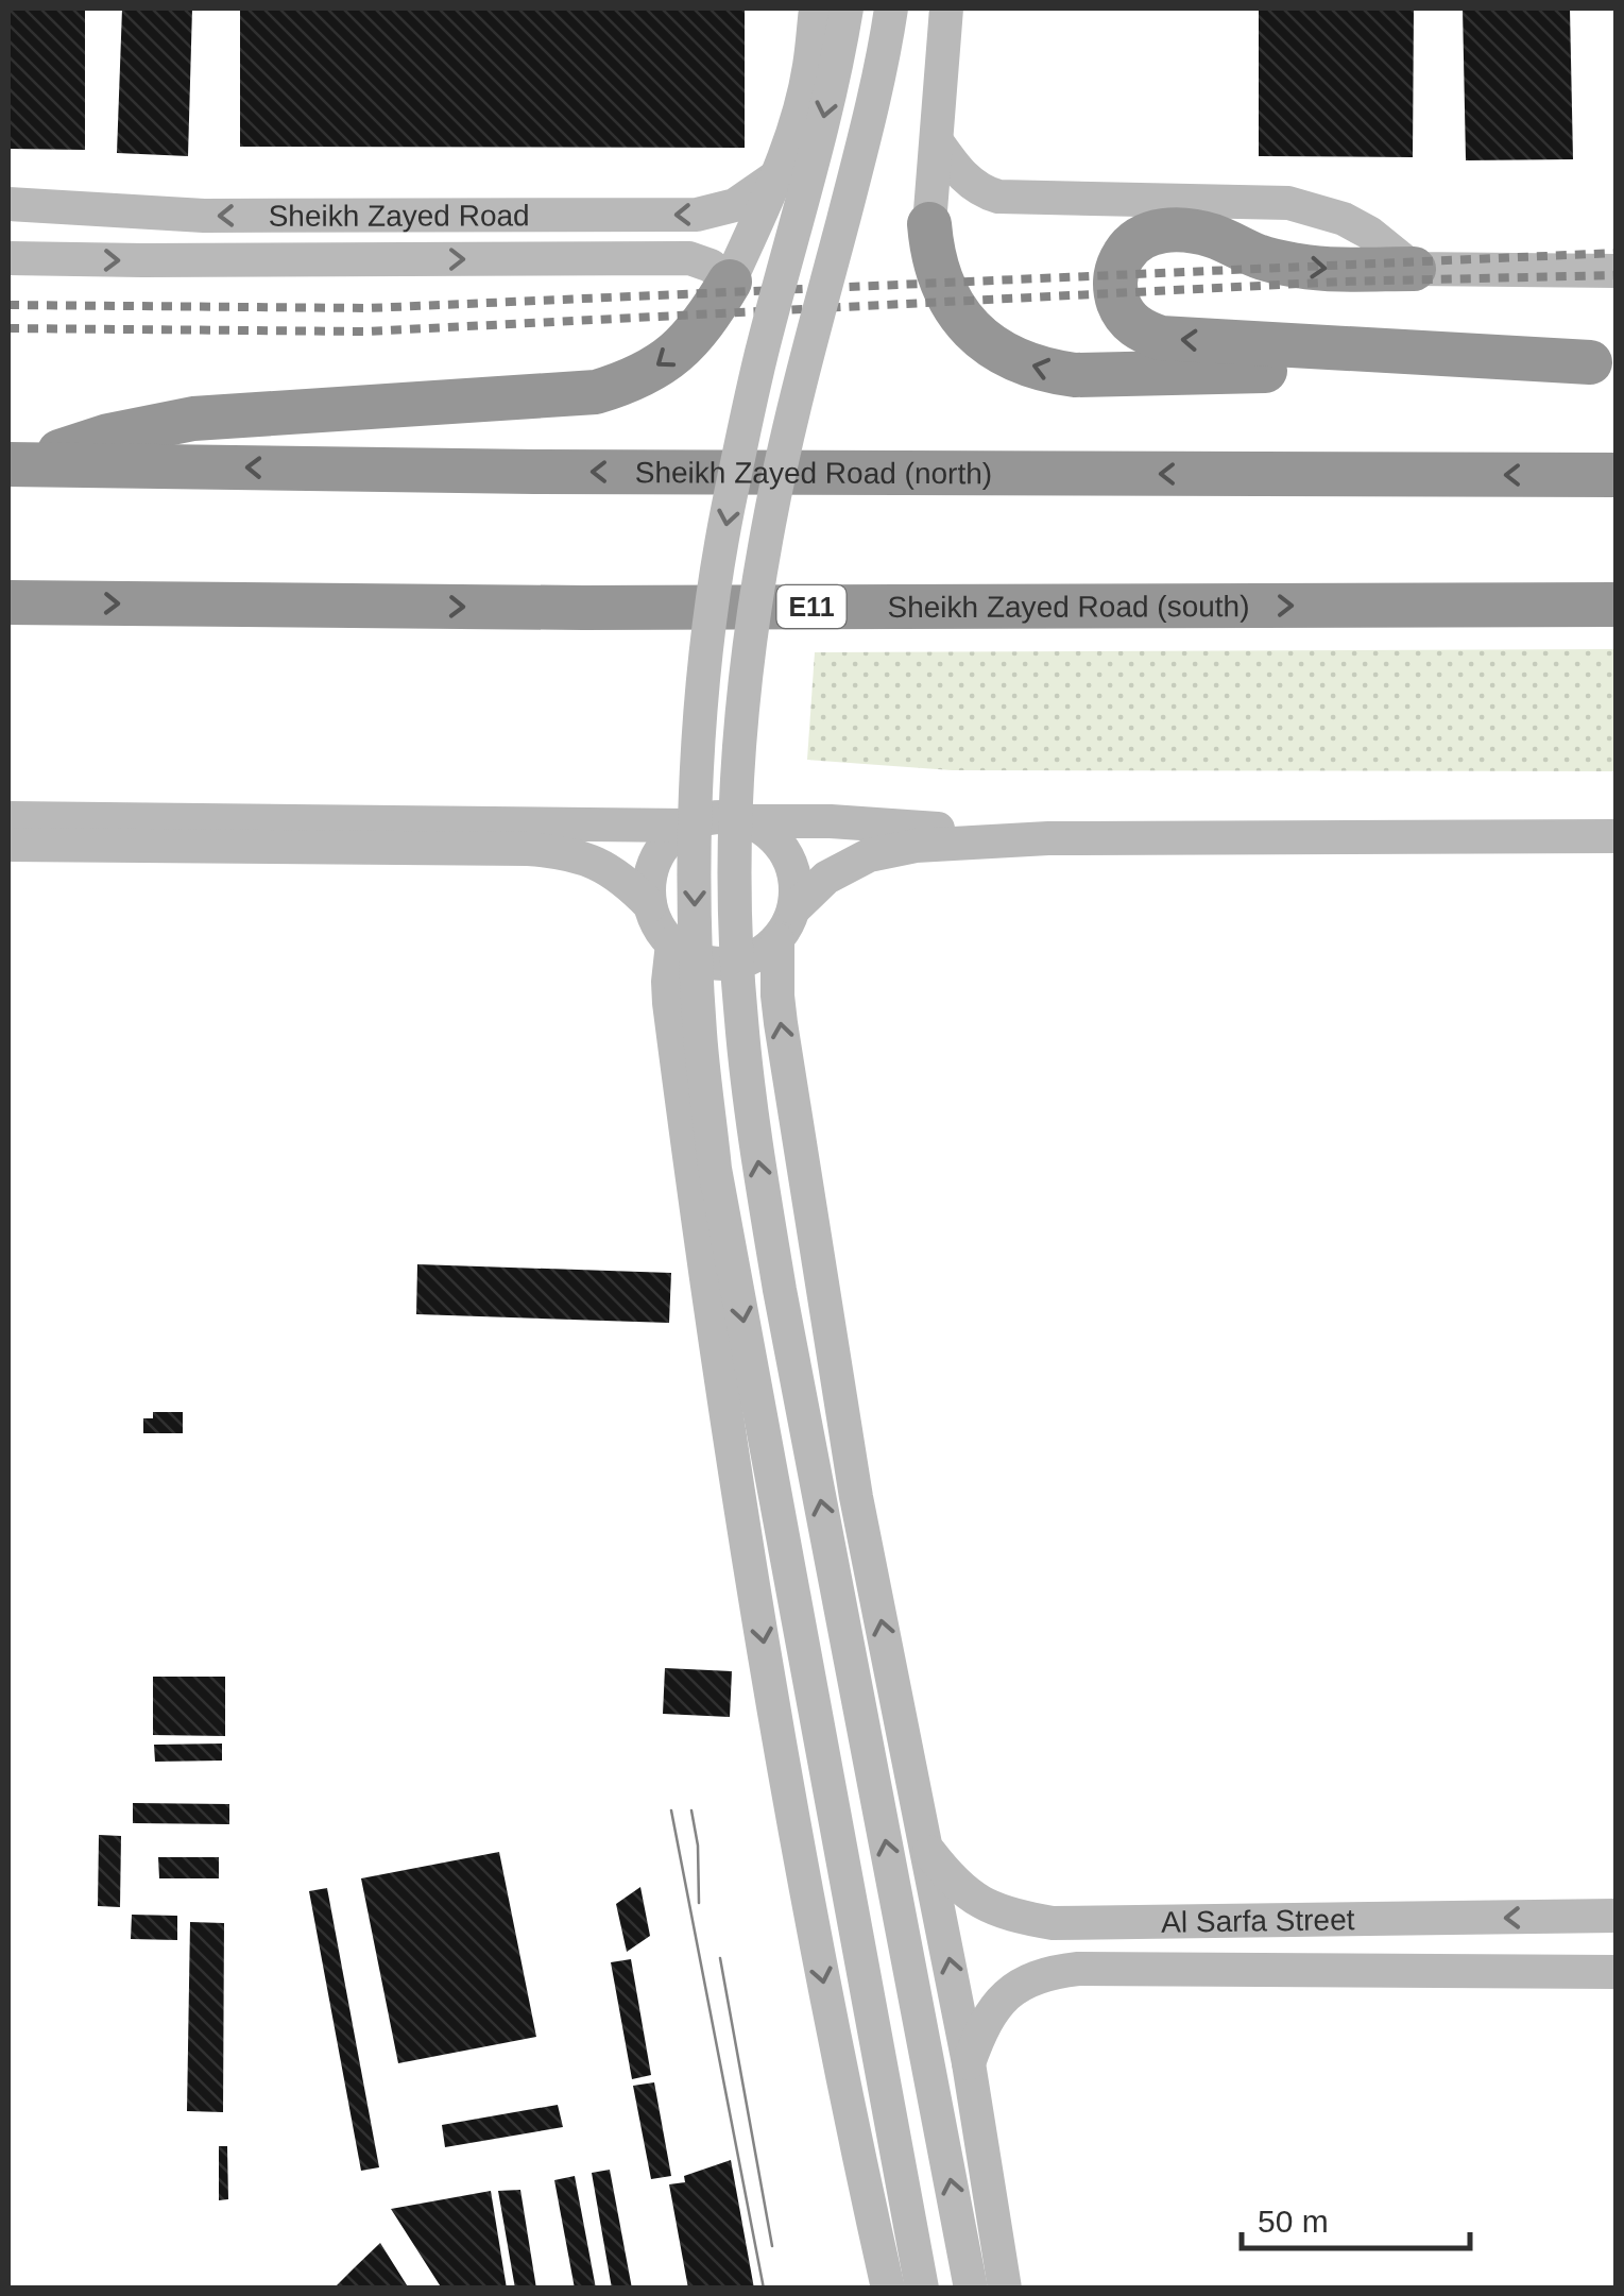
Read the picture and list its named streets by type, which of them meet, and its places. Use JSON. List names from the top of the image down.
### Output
{
  "streets": {
    "highway": ["Sheikh Zayed Road (north)", "E11", "Sheikh Zayed Road (south)"],
    "street": ["Sheikh Zayed Road", "Al Sarfa Street"]
  },
  "scale_bar": "50 m"
}
